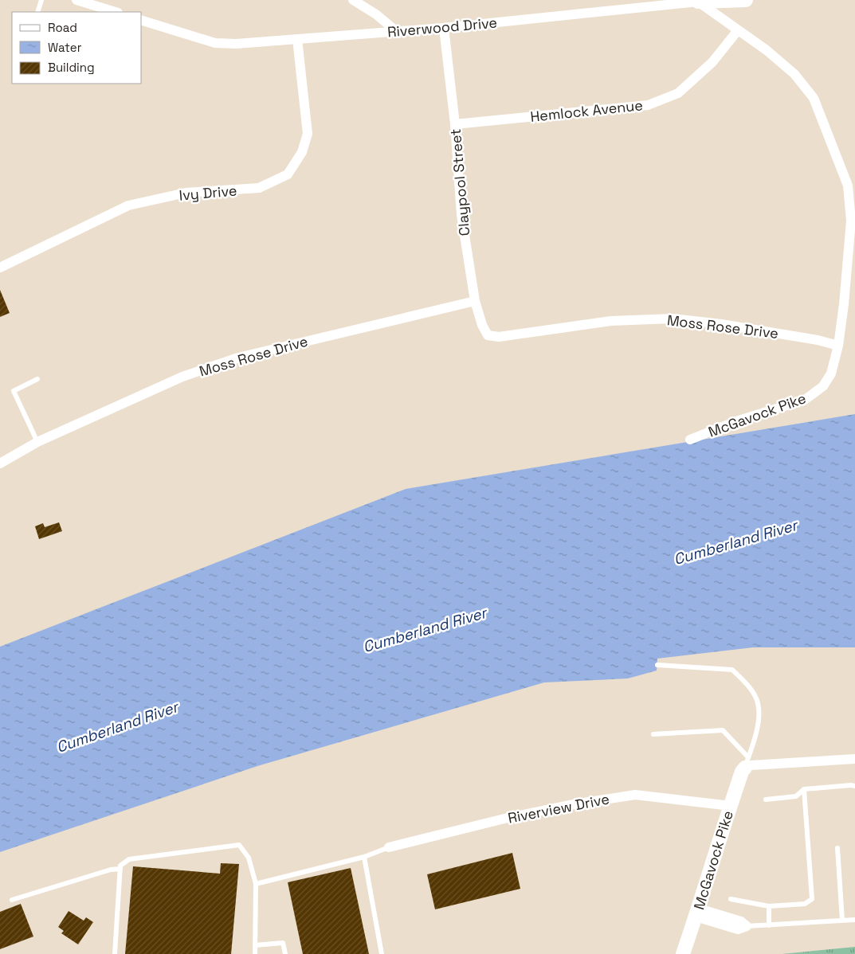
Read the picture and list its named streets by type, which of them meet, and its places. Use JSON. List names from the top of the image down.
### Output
{
  "streets": {
    "street": [
      "Riverwood Drive",
      "Hemlock Avenue",
      "Claypool Street",
      "Ivy Drive",
      "Moss Rose Drive",
      "McGavock Pike",
      "Riverview Drive"
    ]
  },
  "crossings": [
    ["Riverwood Drive", "Claypool Street"],
    ["Riverwood Drive", "Ivy Drive"],
    ["Riverwood Drive", "McGavock Pike"],
    ["Hemlock Avenue", "Claypool Street"],
    ["Hemlock Avenue", "McGavock Pike"],
    ["Claypool Street", "Moss Rose Drive"],
    ["Moss Rose Drive", "McGavock Pike"],
    ["McGavock Pike", "Riverview Drive"]
  ],
  "water": ["Cumberland River"],
  "legend": ["Road", "Water", "Building"]
}
